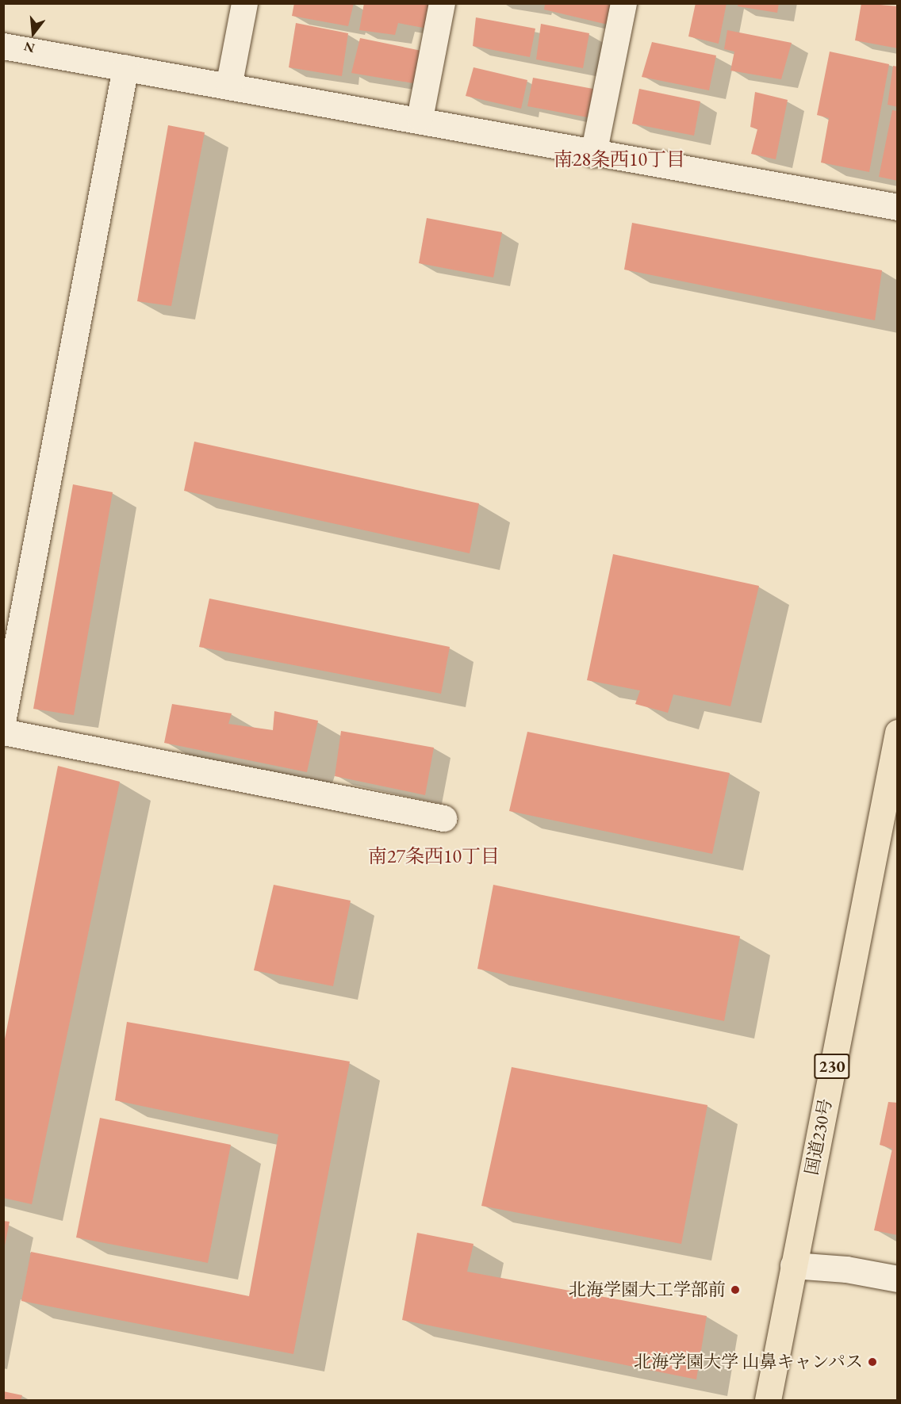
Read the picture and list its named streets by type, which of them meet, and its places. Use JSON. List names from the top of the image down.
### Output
{
  "streets": {
    "highway": ["230", "国道230号"]
  },
  "districts": ["南28条西10丁目", "南27条西10丁目"],
  "places": ["北海学園大工学部前", "北海学園大学 山鼻キャンパス"],
  "north": "bottom"
}
